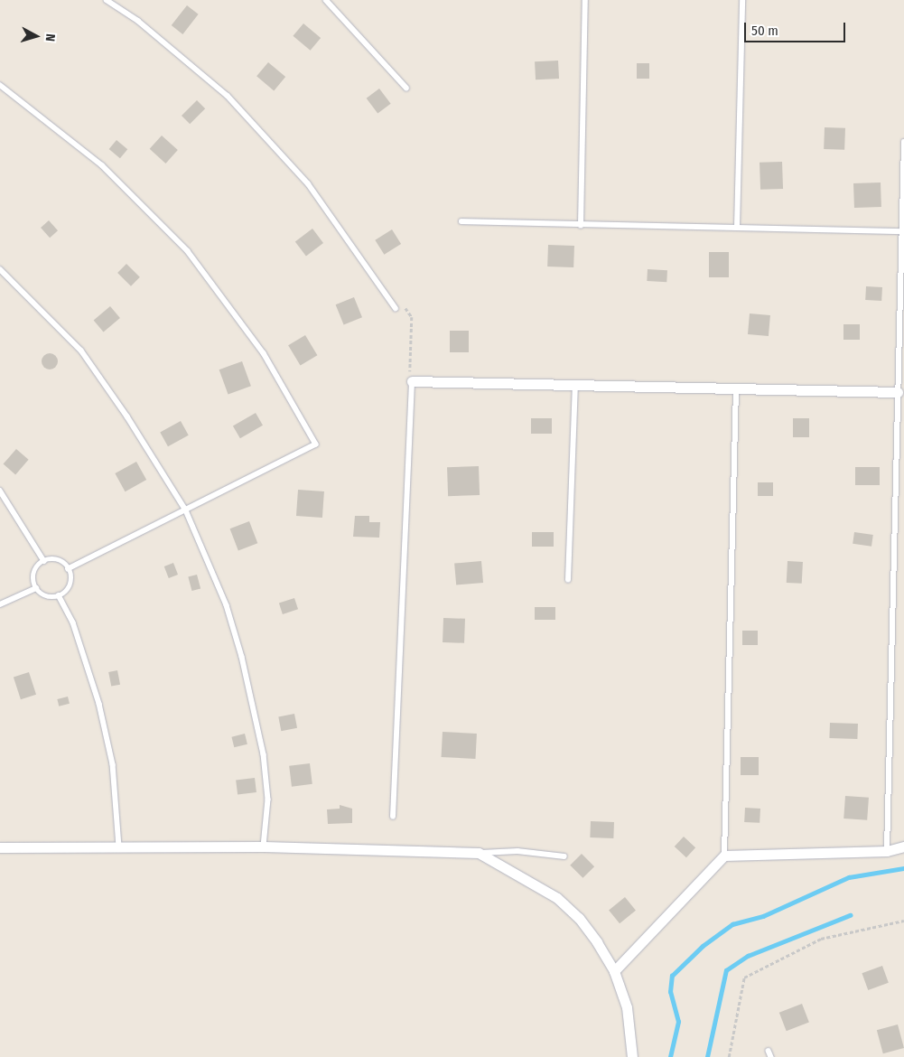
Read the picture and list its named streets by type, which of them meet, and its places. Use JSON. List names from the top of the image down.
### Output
{
  "scale_bar": "50 m",
  "north": "right"
}
